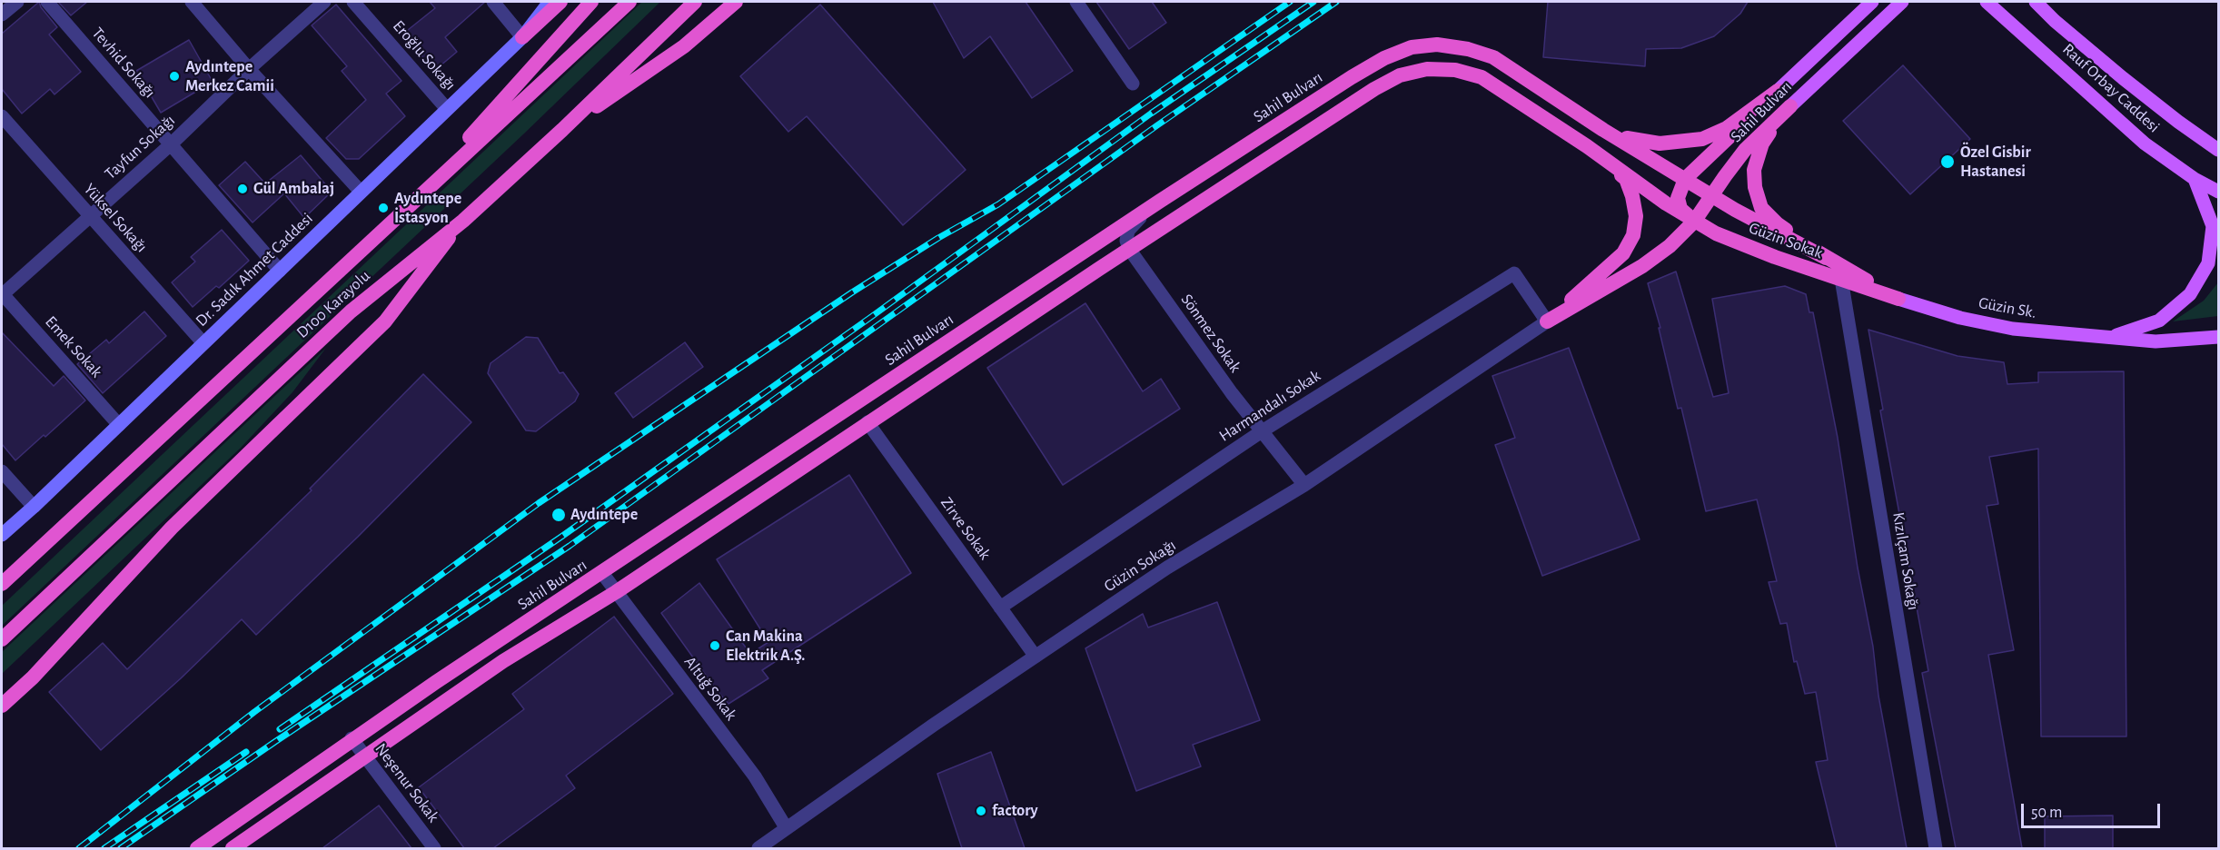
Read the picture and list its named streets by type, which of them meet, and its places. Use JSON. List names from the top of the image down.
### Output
{
  "streets": {
    "highway": ["Sahil Bulvarı", "Güzin Sokak", "D100 Karayolu"],
    "main road": ["Rauf Orbay Caddesi", "Dr. Sadık Ahmet Caddesi", "Güzin Sk."],
    "street": [
      "Eroğlu Sokağı",
      "Tevhid Sokağı",
      "Tayfun Sokağı",
      "Yüksel Sokağı",
      "Sönmez Sokak",
      "Emek Sokak",
      "Harmandalı Sokak",
      "Zirve Sokak",
      "Kızılçam Sokağı",
      "Güzin Sokağı",
      "Altuğ Sokak",
      "Neşenur Sokak"
    ]
  },
  "crossings": [
    ["Eroğlu Sokağı", "Dr. Sadık Ahmet Caddesi"],
    ["Tevhid Sokağı", "Tayfun Sokağı"],
    ["Tevhid Sokağı", "Dr. Sadık Ahmet Caddesi"],
    ["Sahil Bulvarı", "Güzin Sokak"],
    ["Sahil Bulvarı", "Harmandalı Sokak"],
    ["Sahil Bulvarı", "Güzin Sokağı"],
    ["Sahil Bulvarı", "Altuğ Sokak"],
    ["Sahil Bulvarı", "Neşenur Sokak"],
    ["Tayfun Sokağı", "Yüksel Sokağı"],
    ["Tayfun Sokağı", "Emek Sokak"],
    ["Yüksel Sokağı", "Dr. Sadık Ahmet Caddesi"],
    ["Güzin Sokak", "Güzin Sk."],
    ["Güzin Sokak", "Kızılçam Sokağı"],
    ["Dr. Sadık Ahmet Caddesi", "Emek Sokak"],
    ["Sönmez Sokak", "Harmandalı Sokak"],
    ["Sönmez Sokak", "Güzin Sokağı"],
    ["Harmandalı Sokak", "Zirve Sokak"],
    ["Harmandalı Sokak", "Güzin Sokağı"],
    ["Zirve Sokak", "Güzin Sokağı"],
    ["Güzin Sokağı", "Altuğ Sokak"]
  ],
  "places": [
    "Aydıntepe Merkez Camii",
    "Özel Gisbir Hastanesi",
    "Gül Ambalaj",
    "Aydıntepe İstasyon",
    "Aydıntepe",
    "Can Makina Elektrik A.Ş.",
    "factory"
  ],
  "scale_bar": "50 m"
}
